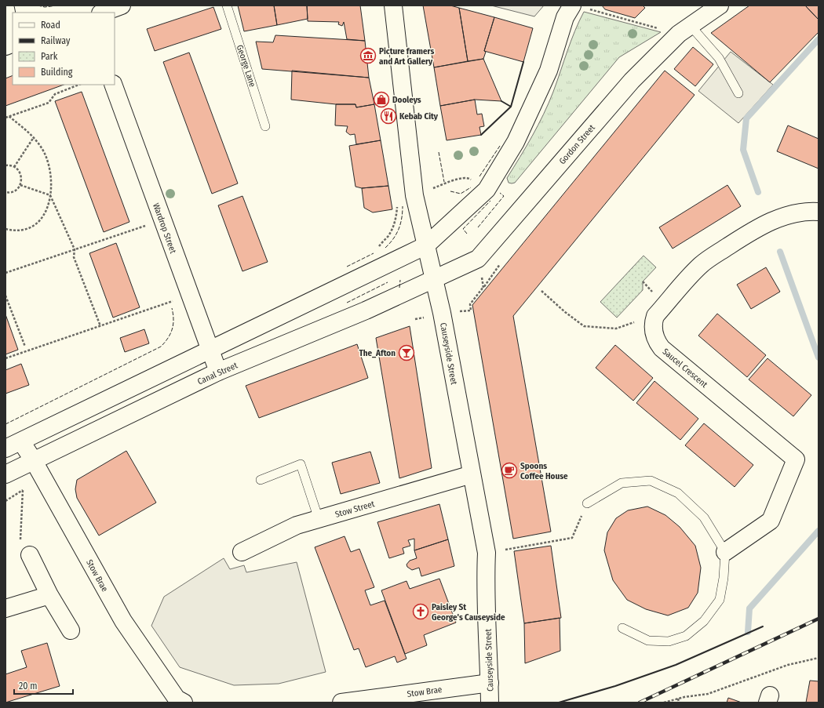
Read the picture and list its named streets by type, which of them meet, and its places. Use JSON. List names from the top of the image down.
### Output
{
  "streets": {
    "main road": [
      "Gordon Street",
      "Wardrop Street",
      "Causeyside Street",
      "Saucel Crescent",
      "Canal Street",
      "Stow Street",
      "Stow Brae"
    ],
    "lane": ["George Lane"]
  },
  "crossings": [
    ["Gordon Street", "Causeyside Street"],
    ["Gordon Street", "Canal Street"],
    ["Wardrop Street", "Canal Street"],
    ["Causeyside Street", "Canal Street"],
    ["Causeyside Street", "Stow Street"],
    ["Causeyside Street", "Stow Brae"],
    ["Canal Street", "Stow Brae"]
  ],
  "places": {
    "museum": ["Picture framers and Art Gallery"],
    "shop": ["Dooleys"],
    "restaurant": ["Kebab City"],
    "bar": ["The_Afton"],
    "cafe": ["Spoons Coffee House"],
    "church": ["Paisley St George's Causeyside"]
  },
  "legend": [
    "Road",
    "Railway",
    "Park",
    "Building"
  ],
  "scale_bar": "20 m"
}
